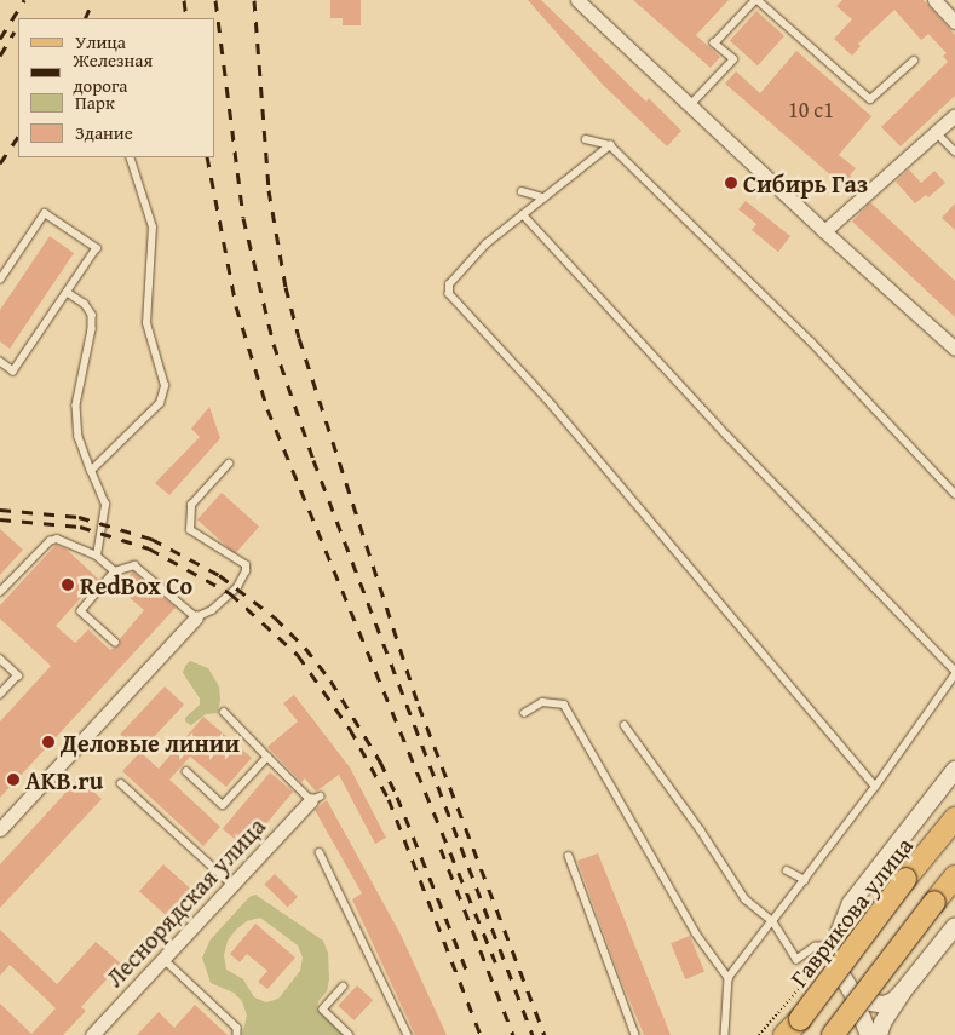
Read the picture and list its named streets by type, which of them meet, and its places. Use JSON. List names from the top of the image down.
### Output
{
  "streets": {
    "main road": ["Гаврикова улица"],
    "street": ["Леснорядская улица"]
  },
  "places": [
    "Сибирь Газ",
    "RedBox Co",
    "Деловые линии",
    "AKB.ru"
  ],
  "house_numbers": ["10 с1"],
  "legend": [
    "Улица",
    "Железная дорога",
    "Парк",
    "Здание"
  ]
}
